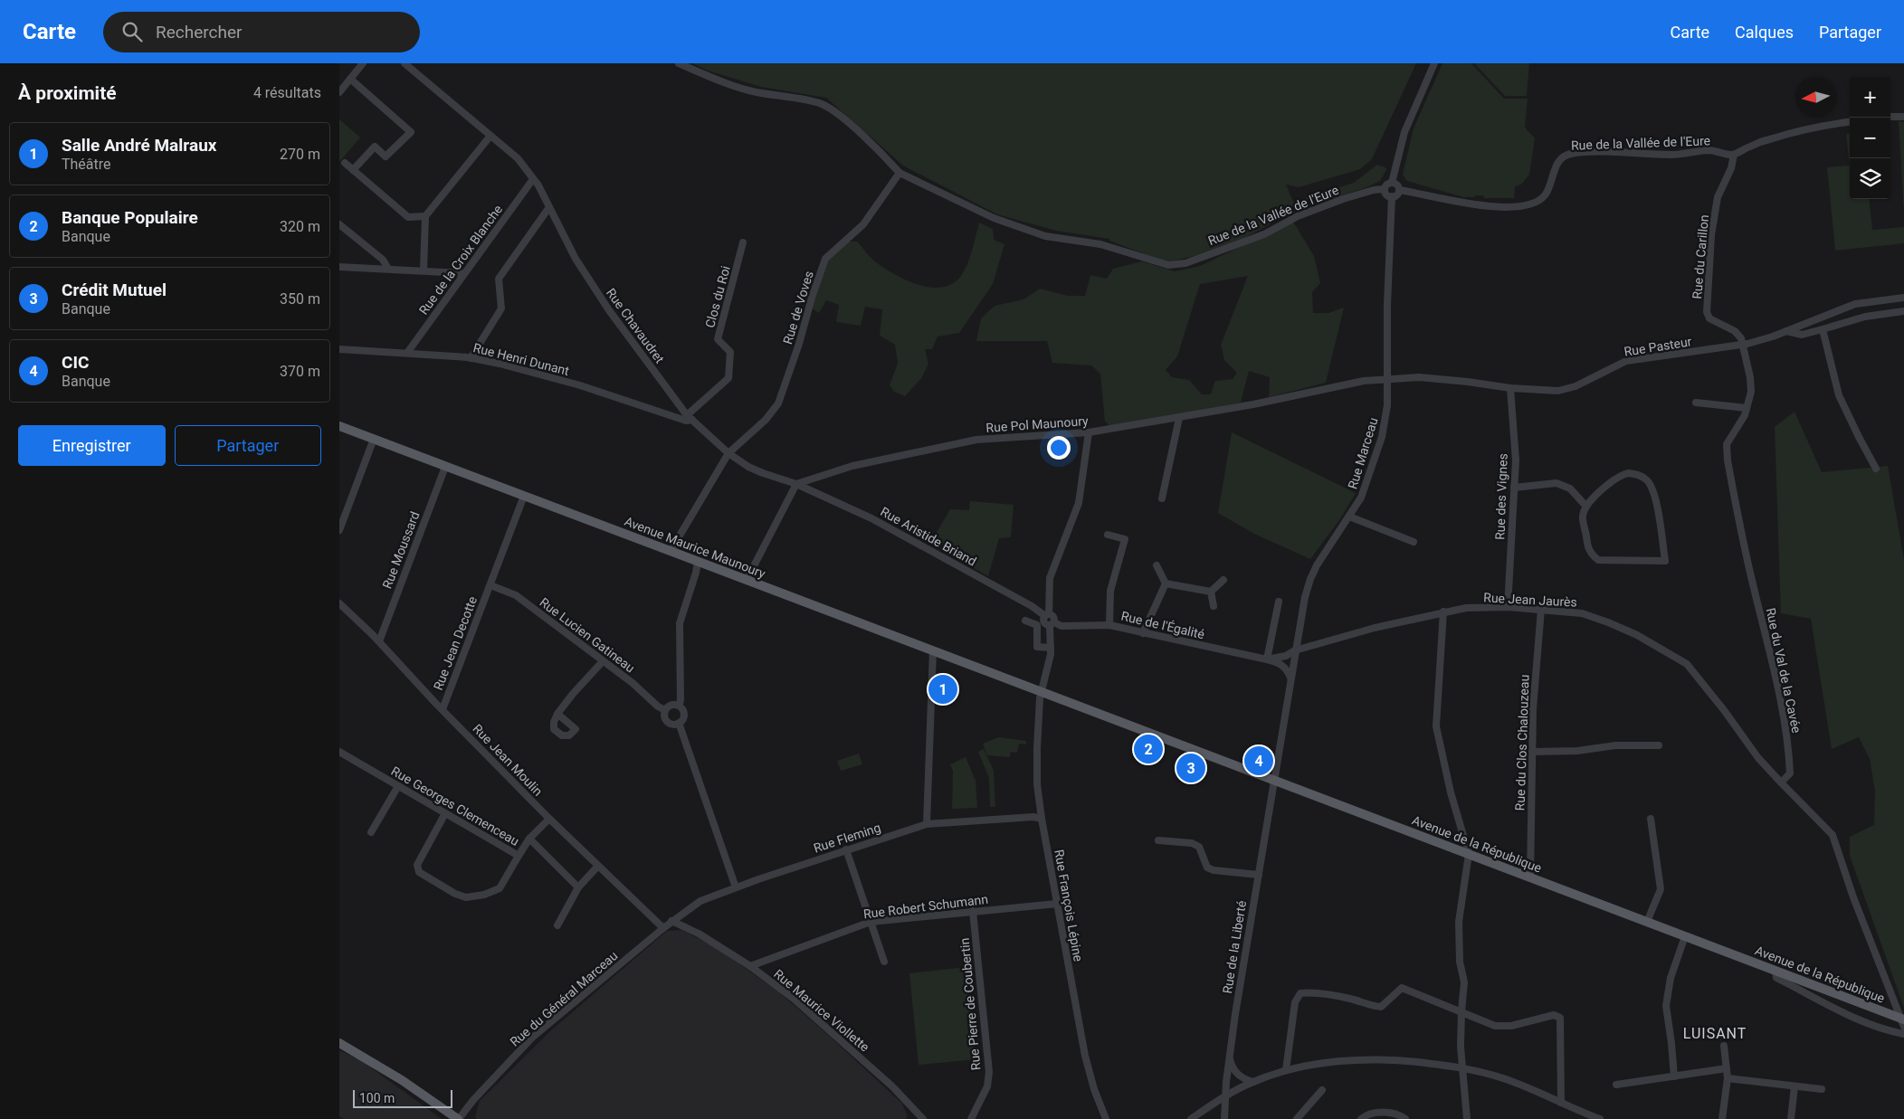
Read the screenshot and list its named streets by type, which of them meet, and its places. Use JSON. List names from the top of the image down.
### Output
{
  "streets": {
    "main road": ["Avenue Maurice Maunoury", "Avenue de la République"],
    "street": [
      "Rue de la Vallée de l'Eure",
      "Rue du Carillon",
      "Rue de la Croix Blanche",
      "Clos du Roi",
      "Rue de Voves",
      "Rue Chavaudret",
      "Rue Pasteur",
      "Rue Henri Dunant",
      "Rue Pol Maunoury",
      "Rue Marceau",
      "Rue des Vignes",
      "Rue Aristide Briand",
      "Rue Moussard",
      "Rue Jean Jaurès",
      "Rue de l'Égalité",
      "Rue Lucien Gatineau",
      "Rue Jean Decotte",
      "Rue du Val de la Cavée",
      "Rue du Clos Chalouzeau",
      "Rue Jean Moulin",
      "Rue Georges Clemenceau",
      "Rue Fleming",
      "Rue François Lépine",
      "Rue Robert Schumann",
      "Rue de la Liberté",
      "Rue du Général Marceau",
      "Rue Pierre de Coubertin",
      "Rue Maurice Viollette"
    ]
  },
  "crossings": [
    ["Rue de la Vallée de l'Eure", "Rue du Carillon"],
    ["Rue de la Vallée de l'Eure", "Rue de Voves"],
    ["Rue de la Vallée de l'Eure", "Rue Marceau"],
    ["Rue du Carillon", "Rue Pasteur"],
    ["Rue du Carillon", "Rue du Val de la Cavée"],
    ["Rue de la Croix Blanche", "Rue Chavaudret"],
    ["Rue de la Croix Blanche", "Rue Henri Dunant"],
    ["Clos du Roi", "Rue Chavaudret"],
    ["Clos du Roi", "Rue Henri Dunant"],
    ["Rue de Voves", "Rue Chavaudret"],
    ["Rue de Voves", "Avenue Maurice Maunoury"],
    ["Rue Chavaudret", "Rue Henri Dunant"],
    ["Rue Chavaudret", "Rue Pol Maunoury"],
    ["Rue Chavaudret", "Rue Aristide Briand"],
    ["Rue Pasteur", "Rue Pol Maunoury"],
    ["Rue Pasteur", "Rue Marceau"],
    ["Rue Pasteur", "Rue des Vignes"],
    ["Rue Pasteur", "Rue du Val de la Cavée"],
    ["Rue Pol Maunoury", "Rue Marceau"],
    ["Rue Pol Maunoury", "Rue Aristide Briand"],
    ["Rue Marceau", "Rue Jean Jaurès"],
    ["Rue Marceau", "Rue de l'Égalité"],
    ["Rue Marceau", "Avenue de la République"],
    ["Rue Marceau", "Rue de la Liberté"],
    ["Rue des Vignes", "Rue Jean Jaurès"],
    ["Avenue Maurice Maunoury", "Rue Moussard"],
    ["Avenue Maurice Maunoury", "Rue Jean Decotte"],
    ["Avenue Maurice Maunoury", "Avenue de la République"],
    ["Avenue Maurice Maunoury", "Rue François Lépine"],
    ["Rue Moussard", "Rue Jean Moulin"],
    ["Rue Jean Jaurès", "Rue de l'Égalité"],
    ["Rue Jean Jaurès", "Rue du Val de la Cavée"],
    ["Rue Jean Jaurès", "Rue du Clos Chalouzeau"],
    ["Rue de l'Égalité", "Rue François Lépine"],
    ["Rue Lucien Gatineau", "Rue Jean Decotte"],
    ["Rue Jean Decotte", "Rue Jean Moulin"],
    ["Rue du Clos Chalouzeau", "Avenue de la République"],
    ["Rue Jean Moulin", "Rue Georges Clemenceau"],
    ["Rue Jean Moulin", "Rue du Général Marceau"],
    ["Rue Fleming", "Rue François Lépine"],
    ["Rue Fleming", "Rue du Général Marceau"],
    ["Rue Fleming", "Rue Maurice Viollette"],
    ["Avenue de la République", "Rue François Lépine"],
    ["Avenue de la République", "Rue de la Liberté"],
    ["Rue François Lépine", "Rue Robert Schumann"],
    ["Rue Robert Schumann", "Rue Pierre de Coubertin"],
    ["Rue Robert Schumann", "Rue Maurice Viollette"],
    ["Rue du Général Marceau", "Rue Maurice Viollette"]
  ],
  "districts": ["LUISANT"],
  "scale_bar": "100 m",
  "north": "left",
  "page": {
    "header": "Carte",
    "search": "Rechercher",
    "nav": ["Carte", "Calques", "Partager"],
    "heading": ["À proximité", "4 résultats"],
    "map_buttons": ["+", "−"],
    "list": [
      {
        "mark": "1",
        "name": "Salle André Malraux",
        "note": "Théâtre",
        "value": "270 m"
      },
      {
        "mark": "2",
        "name": "Banque Populaire",
        "note": "Banque",
        "value": "320 m"
      },
      {
        "mark": "3",
        "name": "Crédit Mutuel",
        "note": "Banque",
        "value": "350 m"
      },
      {
        "mark": "4",
        "name": "CIC",
        "note": "Banque",
        "value": "370 m"
      }
    ],
    "buttons": ["Enregistrer", "Partager"],
    "pins": [
      "1",
      "2",
      "4",
      "3"
    ],
    "scale": "100 m"
  }
}
